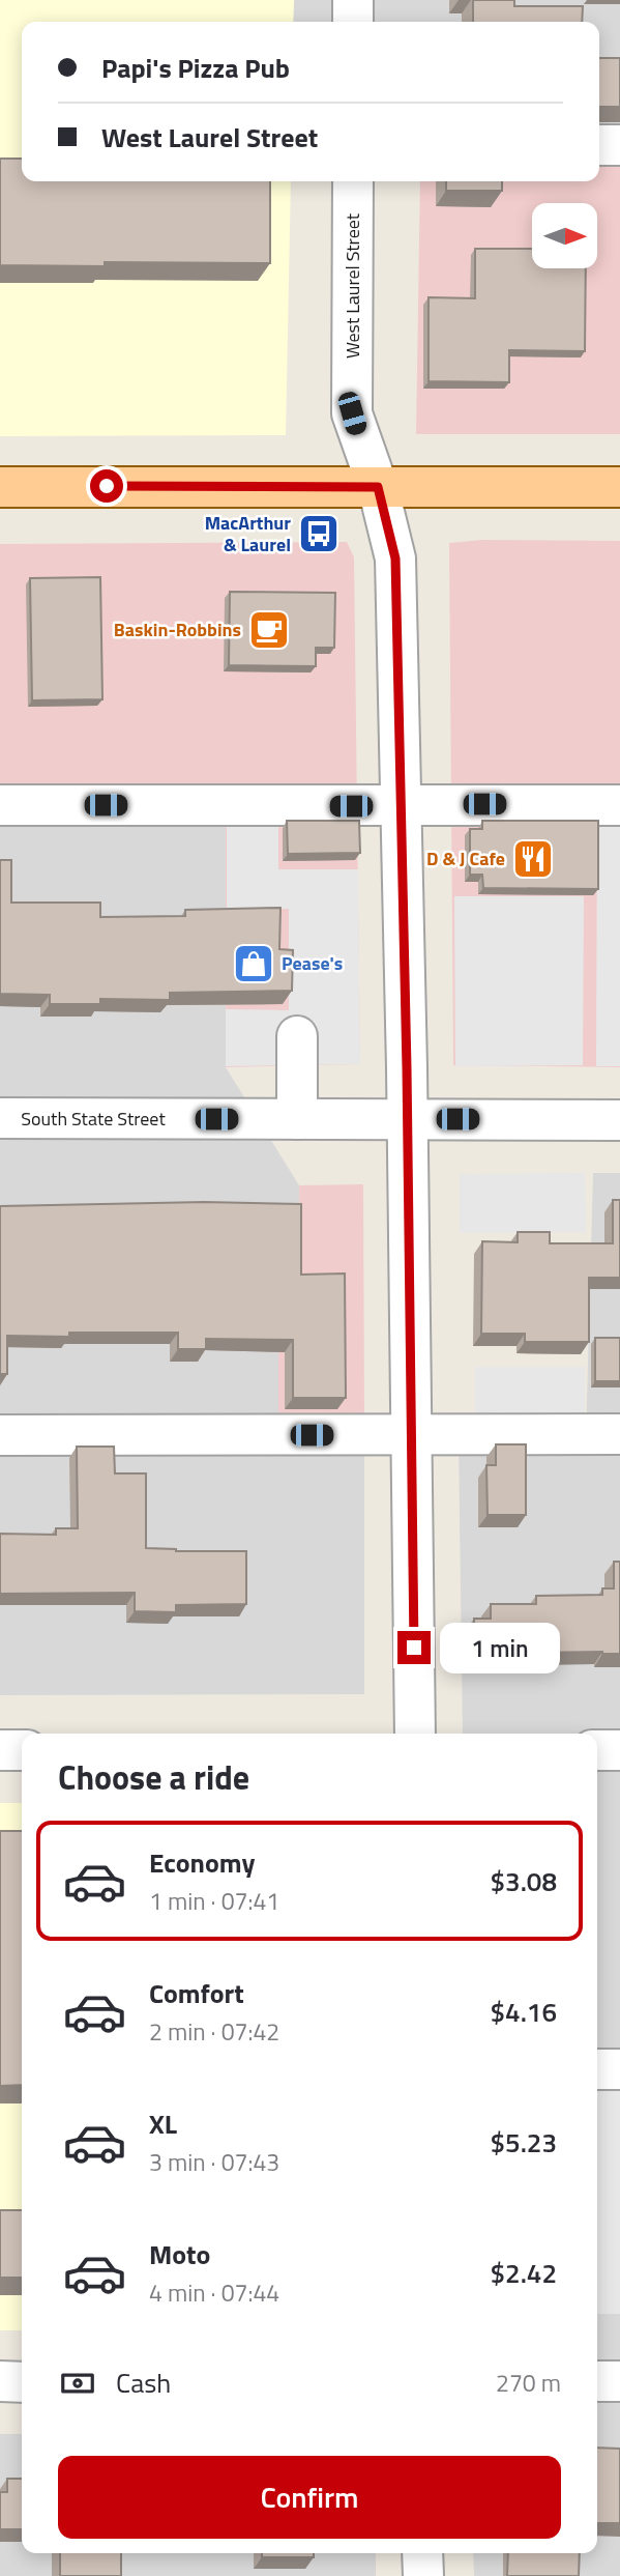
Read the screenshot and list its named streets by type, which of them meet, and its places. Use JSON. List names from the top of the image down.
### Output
{
  "streets": {
    "street": ["West Laurel Street", "South State Street"]
  },
  "crossings": [
    ["West Laurel Street", "South State Street"]
  ],
  "places": {
    "bus stop": ["MacArthur & Laurel"],
    "cafe": ["Baskin-Robbins"],
    "restaurant": ["D & J Cafe"],
    "shop": ["Pease's"]
  },
  "north": "right",
  "page": {
    "banner": ["Papi's Pizza Pub", "West Laurel Street"],
    "bubble": "1 min",
    "heading": "Choose a ride",
    "list": [
      {
        "name": "Economy",
        "note": "1 min · 07:41",
        "value": "$3.08"
      },
      {
        "name": "Comfort",
        "note": "2 min · 07:42",
        "value": "$4.16"
      },
      {
        "name": "XL",
        "note": "3 min · 07:43",
        "value": "$5.23"
      },
      {
        "name": "Moto",
        "note": "4 min · 07:44",
        "value": "$2.42"
      }
    ],
    "pay": ["Cash", "270 m"],
    "buttons": "Confirm"
  }
}
